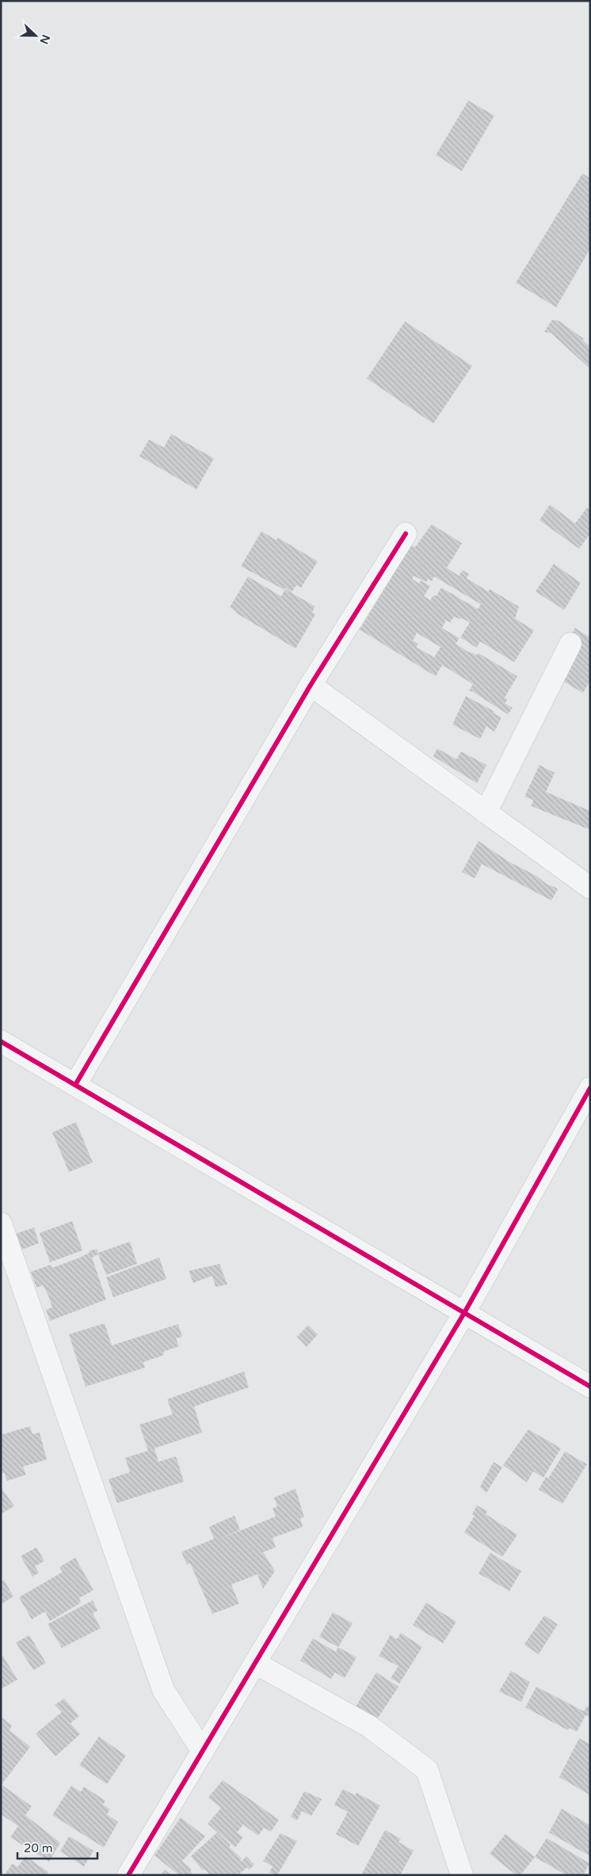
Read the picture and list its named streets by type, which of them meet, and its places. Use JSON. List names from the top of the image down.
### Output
{
  "scale_bar": "20 m",
  "north": "right"
}
